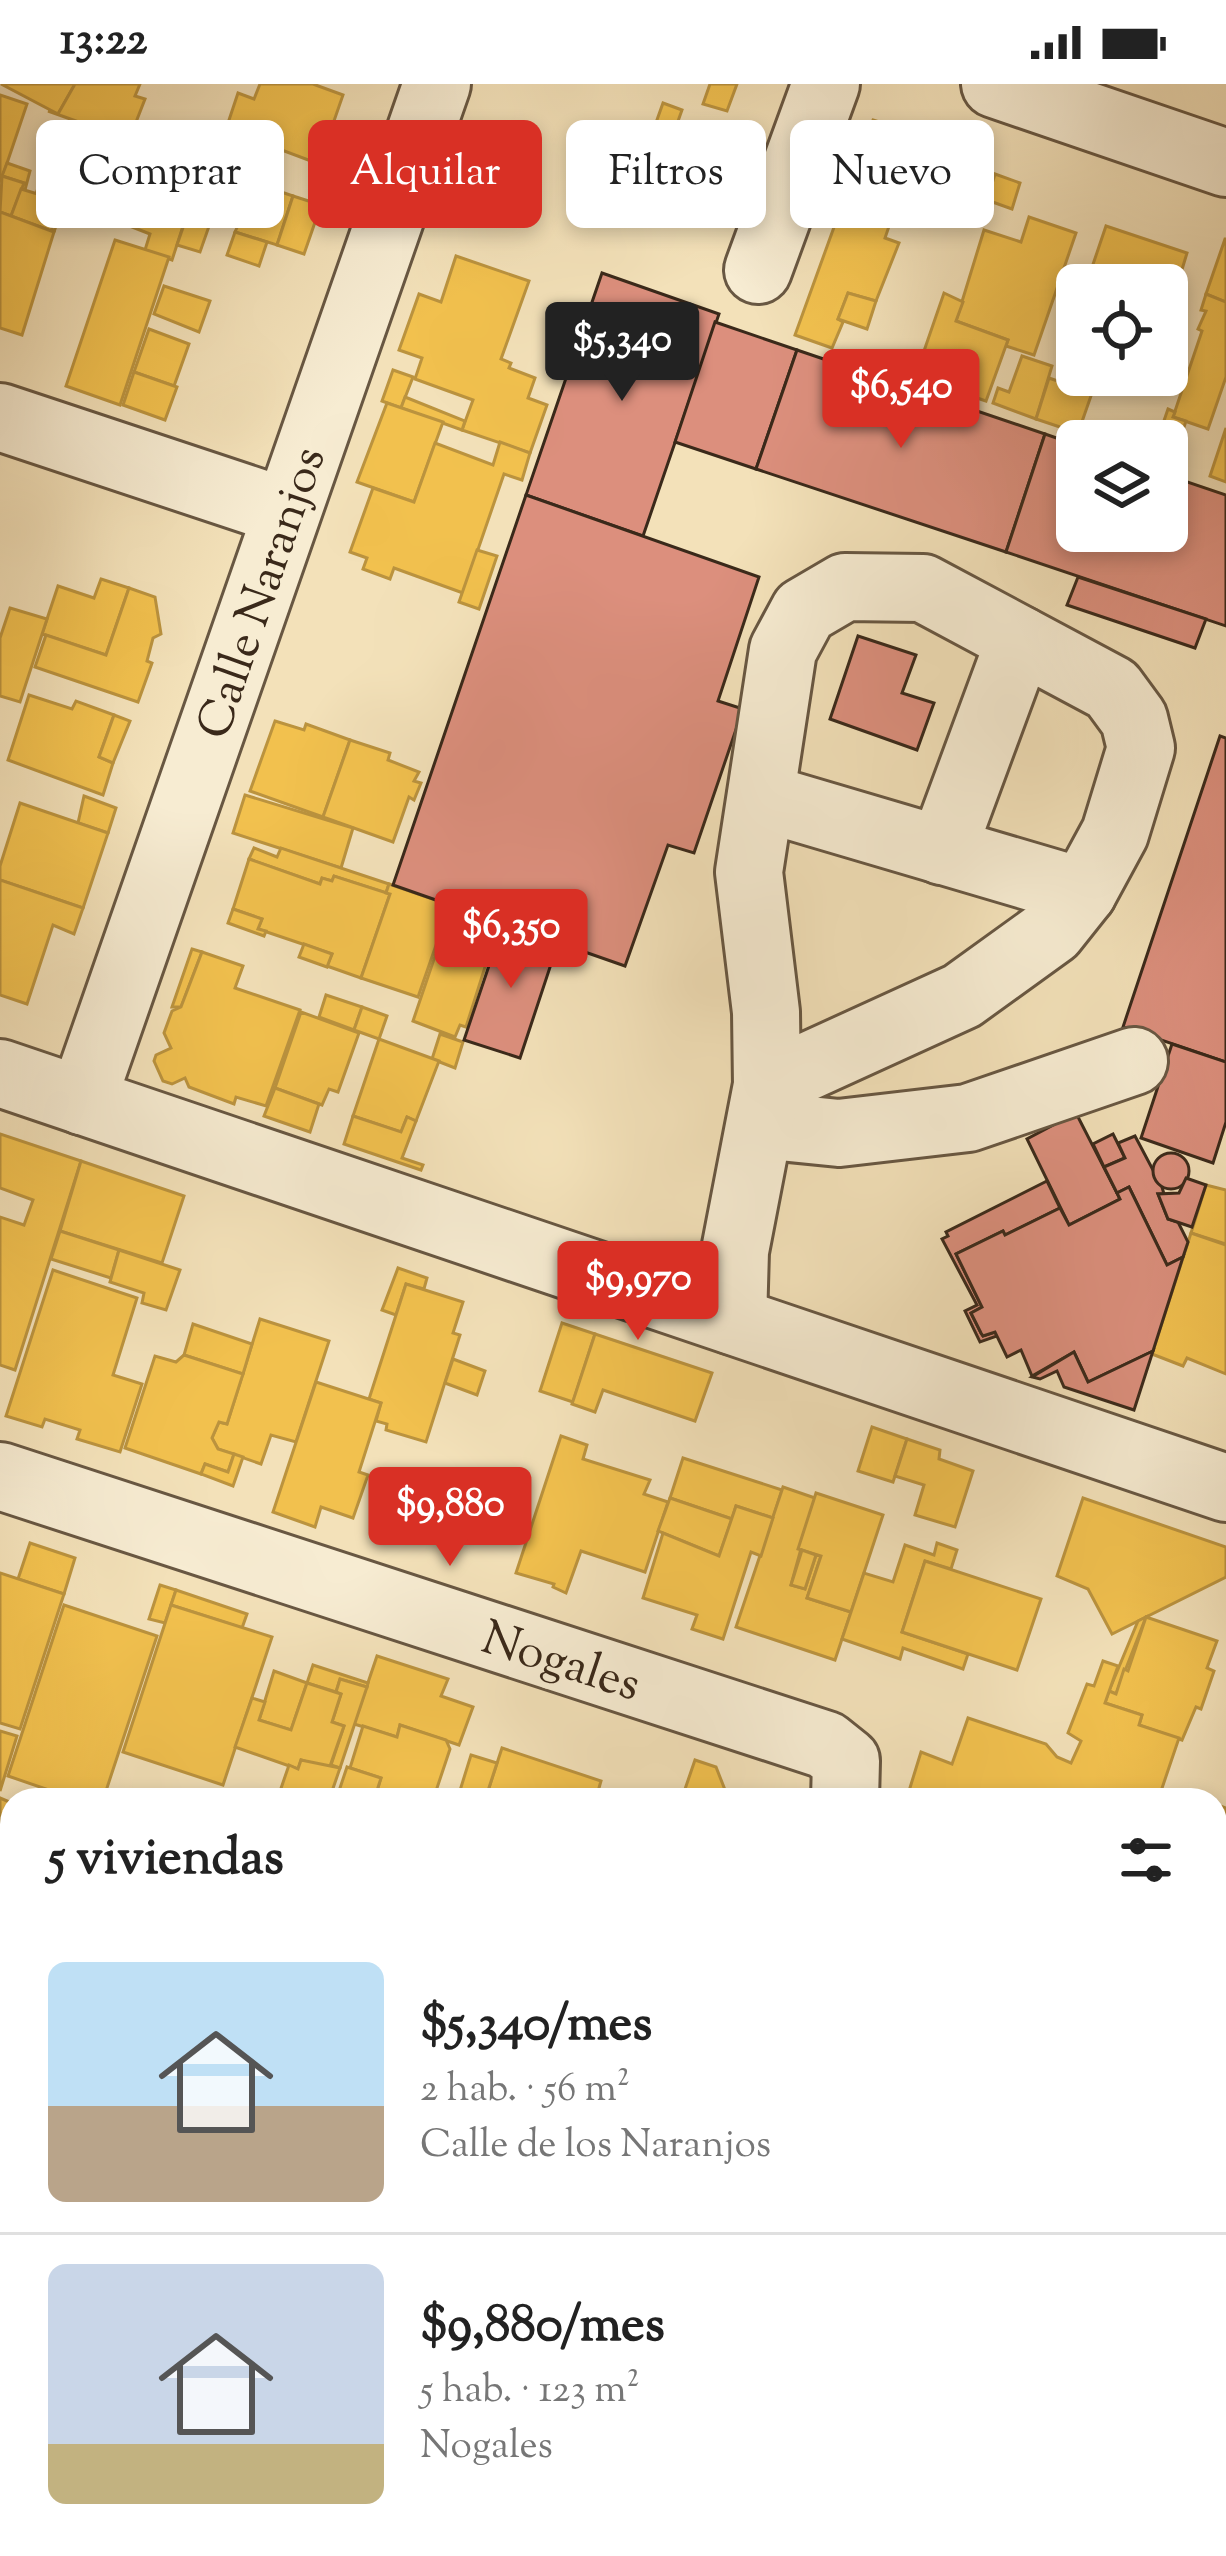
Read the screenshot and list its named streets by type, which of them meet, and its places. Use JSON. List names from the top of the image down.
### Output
{
  "streets": {
    "street": ["Calle Naranjos", "Nogales"]
  },
  "page": {
    "status": "13:22",
    "chip": [
      "Comprar",
      "Alquilar",
      "Filtros",
      "Nuevo"
    ],
    "price": [
      "$5,340",
      "$6,540",
      "$6,350",
      "$9,970",
      "$9,880"
    ],
    "heading": "5 viviendas",
    "list": [
      {
        "name": "$5,340/mes",
        "note": "2 hab. · 56 m² · Calle de los Naranjos"
      },
      {
        "name": "$9,880/mes",
        "note": "5 hab. · 123 m² · Nogales"
      }
    ]
  }
}
